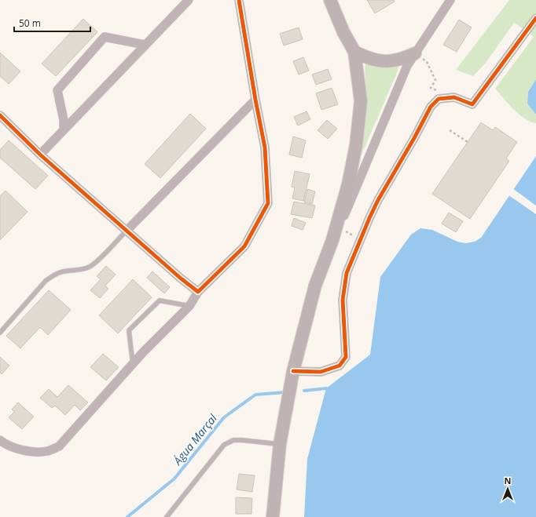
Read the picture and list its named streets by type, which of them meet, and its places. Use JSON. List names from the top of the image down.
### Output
{
  "water": ["Água Marçal"],
  "scale_bar": "50 m",
  "north": "top"
}
